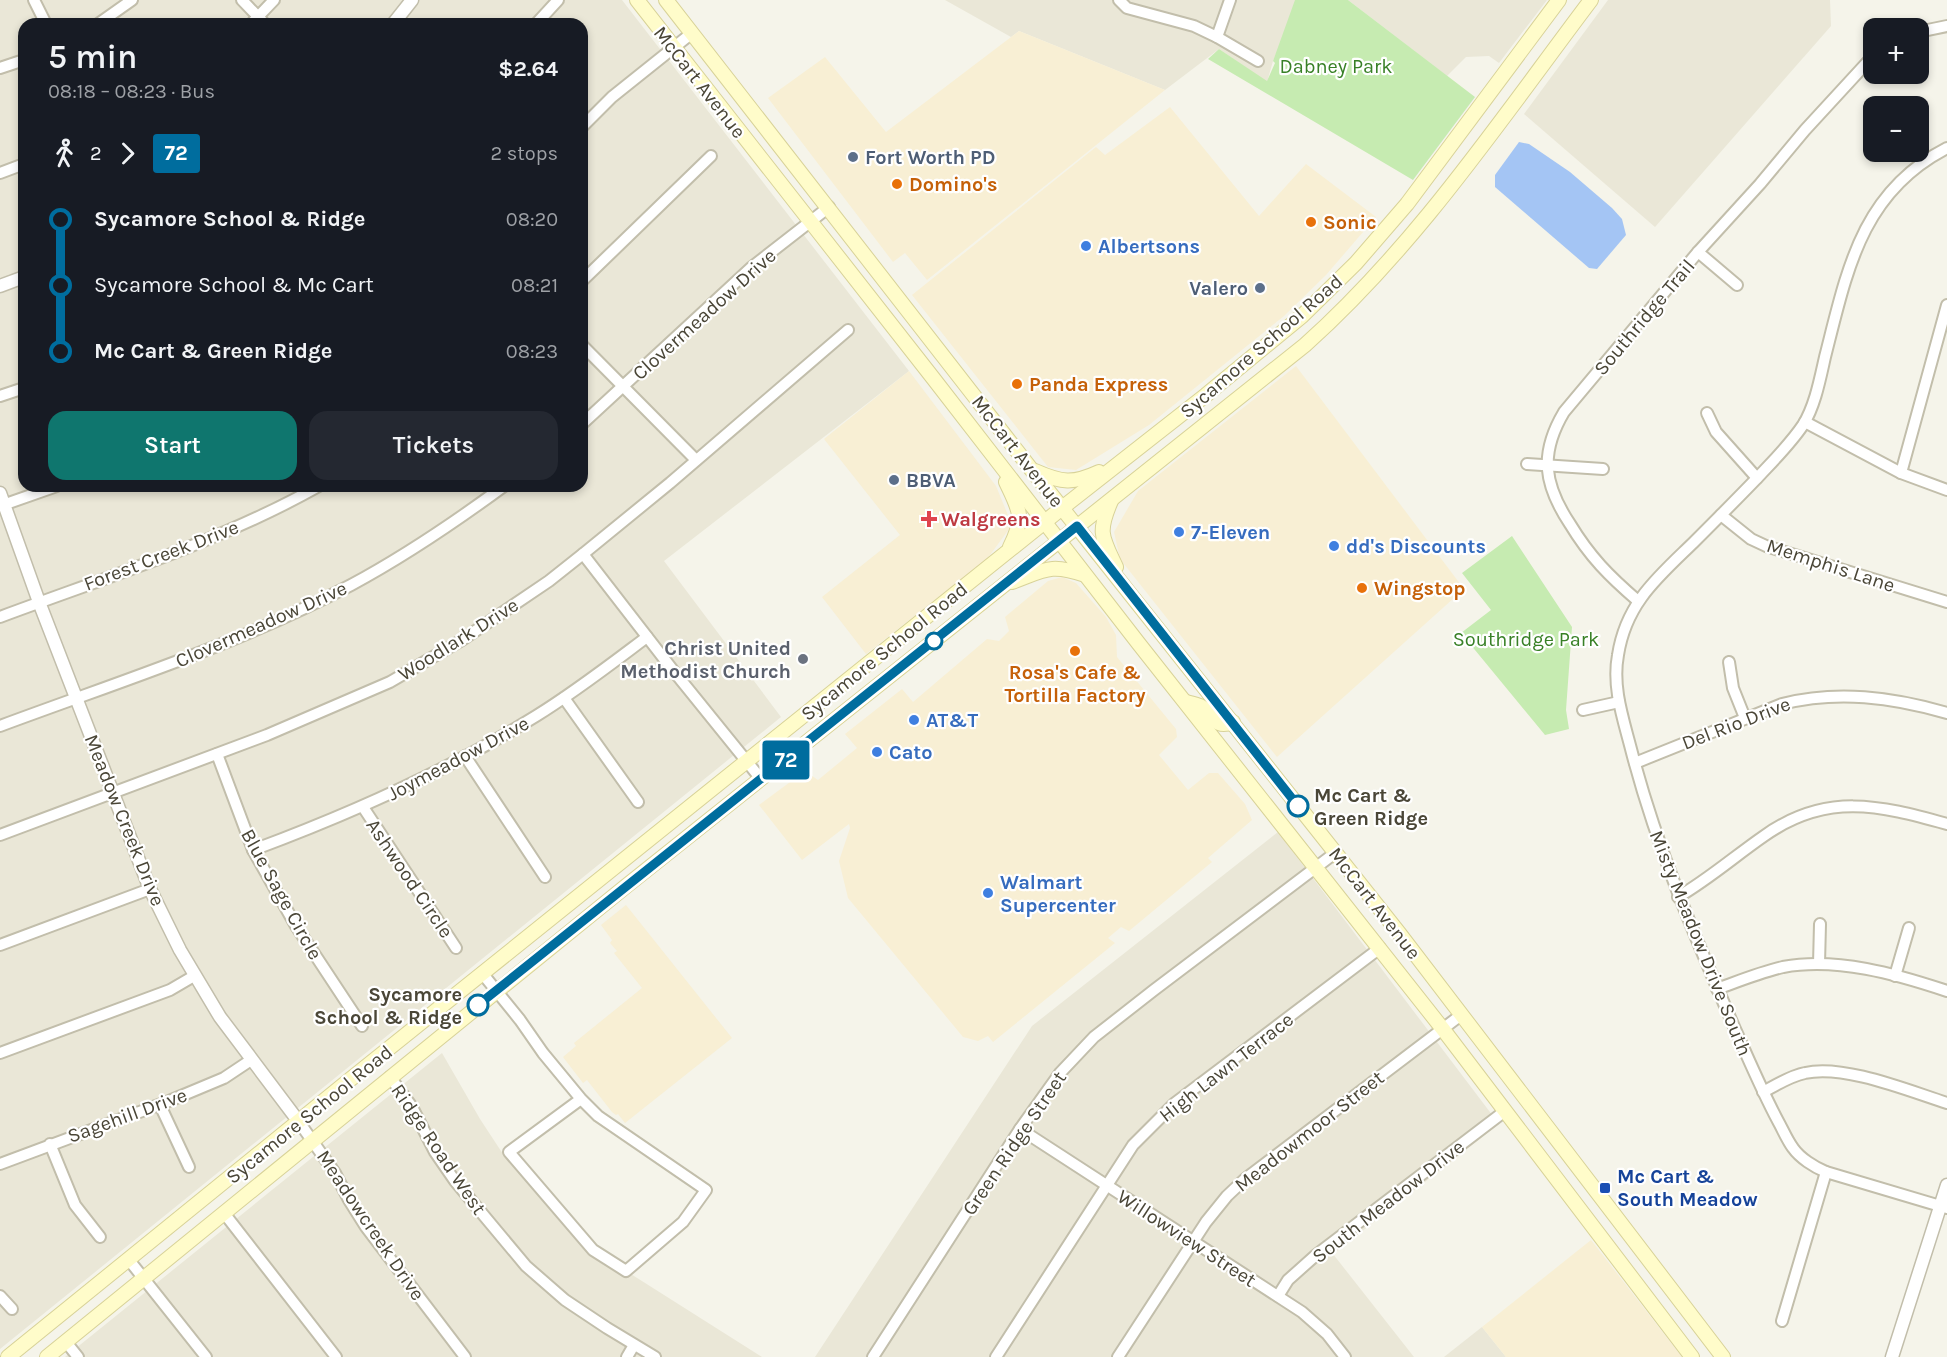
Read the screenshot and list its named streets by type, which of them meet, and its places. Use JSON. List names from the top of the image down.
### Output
{
  "streets": {
    "main road": ["McCart Avenue", "Sycamore School Road"],
    "street": [
      "Clovermeadow Drive",
      "Southridge Trail",
      "Forest Creek Drive",
      "Memphis Lane",
      "Woodlark Drive",
      "Del Rio Drive",
      "Joymeadow Drive",
      "Meadow Creek Drive",
      "Ashwood Circle",
      "Blue Sage Circle",
      "Misty Meadow Drive South",
      "High Lawn Terrace",
      "Sagehill Drive",
      "Meadowmoor Street",
      "Green Ridge Street",
      "Ridge Road West",
      "South Meadow Drive",
      "Meadowcreek Drive",
      "Willowview Street"
    ]
  },
  "crossings": [
    ["McCart Avenue", "Clovermeadow Drive"],
    ["McCart Avenue", "Sycamore School Road"],
    ["McCart Avenue", "High Lawn Terrace"],
    ["McCart Avenue", "Meadowmoor Street"],
    ["McCart Avenue", "Green Ridge Street"],
    ["McCart Avenue", "South Meadow Drive"],
    ["Clovermeadow Drive", "Meadow Creek Drive"],
    ["Southridge Trail", "Misty Meadow Drive South"],
    ["Sycamore School Road", "Meadow Creek Drive"],
    ["Sycamore School Road", "Ridge Road West"],
    ["Sycamore School Road", "Meadowcreek Drive"],
    ["Forest Creek Drive", "Meadow Creek Drive"],
    ["Memphis Lane", "Misty Meadow Drive South"],
    ["Woodlark Drive", "Meadow Creek Drive"],
    ["Woodlark Drive", "Blue Sage Circle"],
    ["Del Rio Drive", "Misty Meadow Drive South"],
    ["Joymeadow Drive", "Ashwood Circle"],
    ["Joymeadow Drive", "Blue Sage Circle"],
    ["Meadow Creek Drive", "Sagehill Drive"],
    ["Meadow Creek Drive", "Meadowcreek Drive"],
    ["High Lawn Terrace", "Willowview Street"],
    ["Meadowmoor Street", "Willowview Street"],
    ["Green Ridge Street", "Willowview Street"],
    ["South Meadow Drive", "Willowview Street"]
  ],
  "parks": ["Dabney Park", "Southridge Park"],
  "places": {
    "other": [
      "Fort Worth PD",
      "Domino's",
      "Sonic",
      "Albertsons",
      "Valero",
      "Panda Express",
      "BBVA",
      "7-Eleven",
      "dd's Discounts",
      "Wingstop",
      "Rosa's Cafe & Tortilla Factory",
      "Christ United Methodist Church",
      "AT&T",
      "Cato",
      "Mc Cart & Green Ridge",
      "Walmart Supercenter",
      "Sycamore School & Ridge"
    ],
    "health": ["Walgreens"],
    "transit": ["Mc Cart & South Meadow"]
  },
  "lines": ["bus line 72"],
  "page": {
    "on_map": "72",
    "map_buttons": ["+", "−"],
    "heading": ["5 min", "08:18 – 08:23 · Bus", "$2.64"],
    "legs": ["2", "72", "2 stops"],
    "list": [
      {
        "name": "Sycamore School & Ridge",
        "value": "08:20"
      },
      {
        "name": "Sycamore School & Mc Cart",
        "value": "08:21"
      },
      {
        "name": "Mc Cart & Green Ridge",
        "value": "08:23"
      }
    ],
    "buttons": ["Start", "Tickets"]
  }
}
